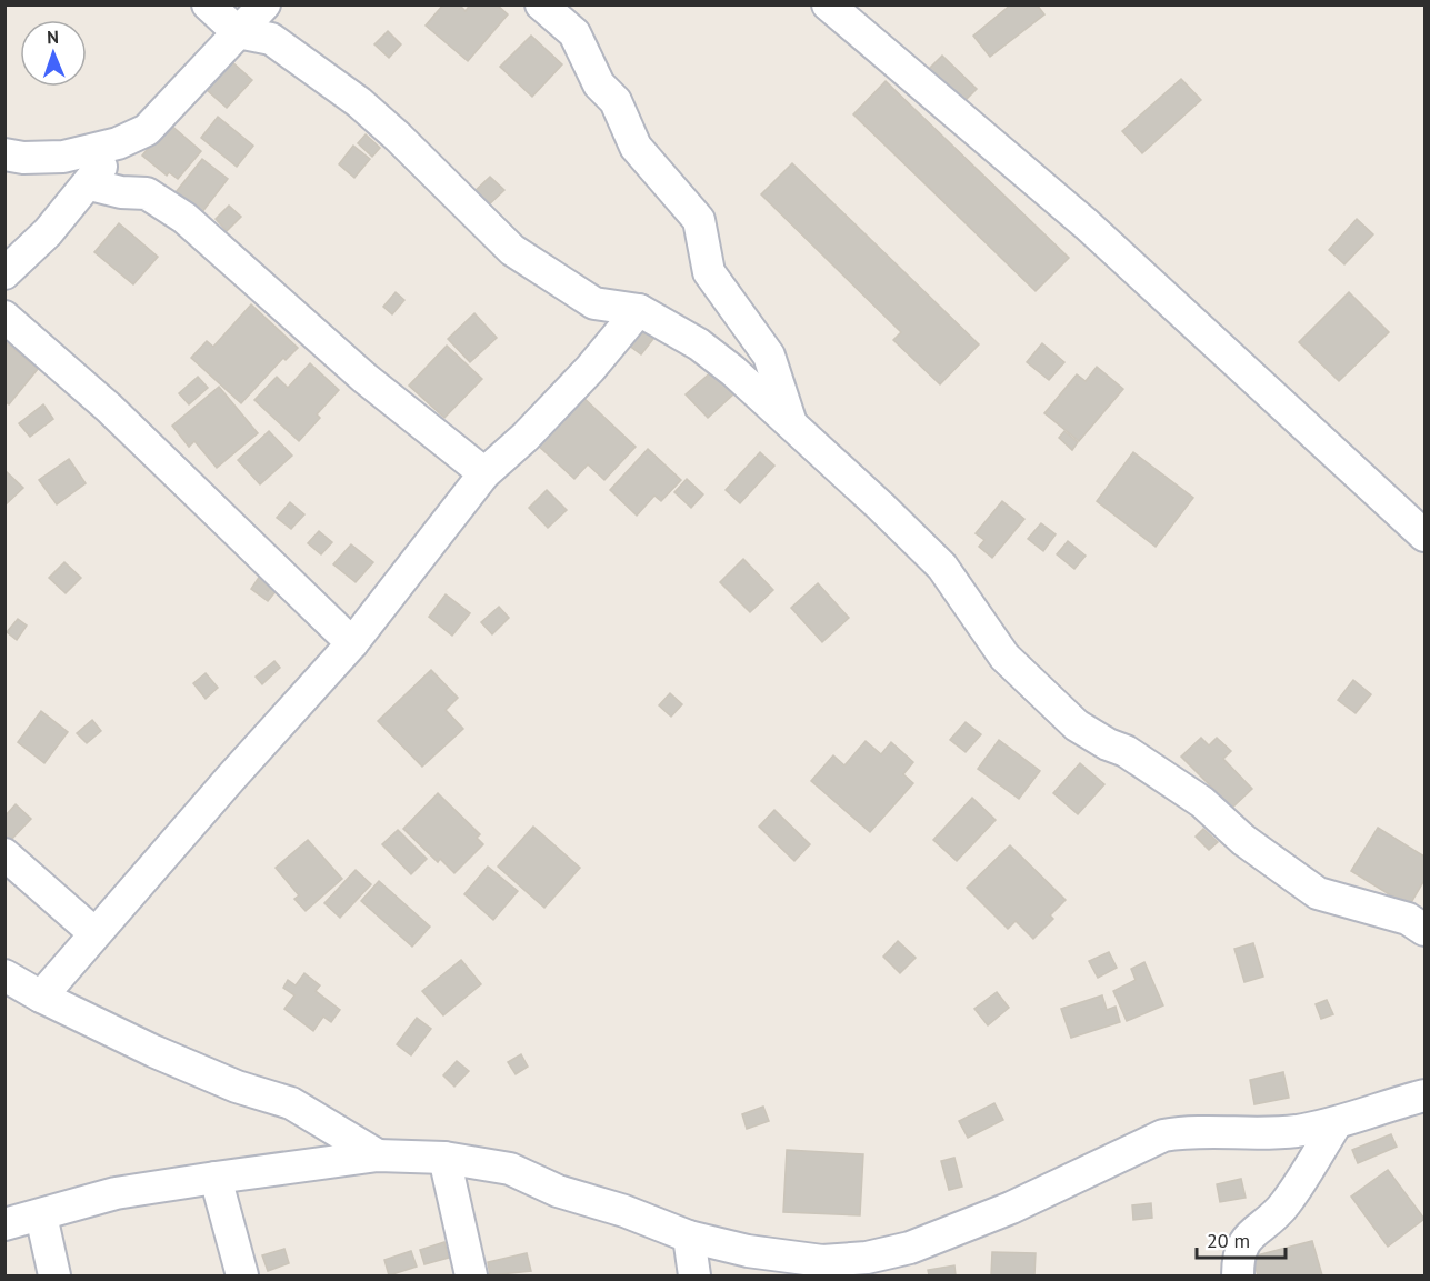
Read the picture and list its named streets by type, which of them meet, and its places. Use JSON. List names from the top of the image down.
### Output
{
  "scale_bar": "20 m",
  "north": "top"
}
